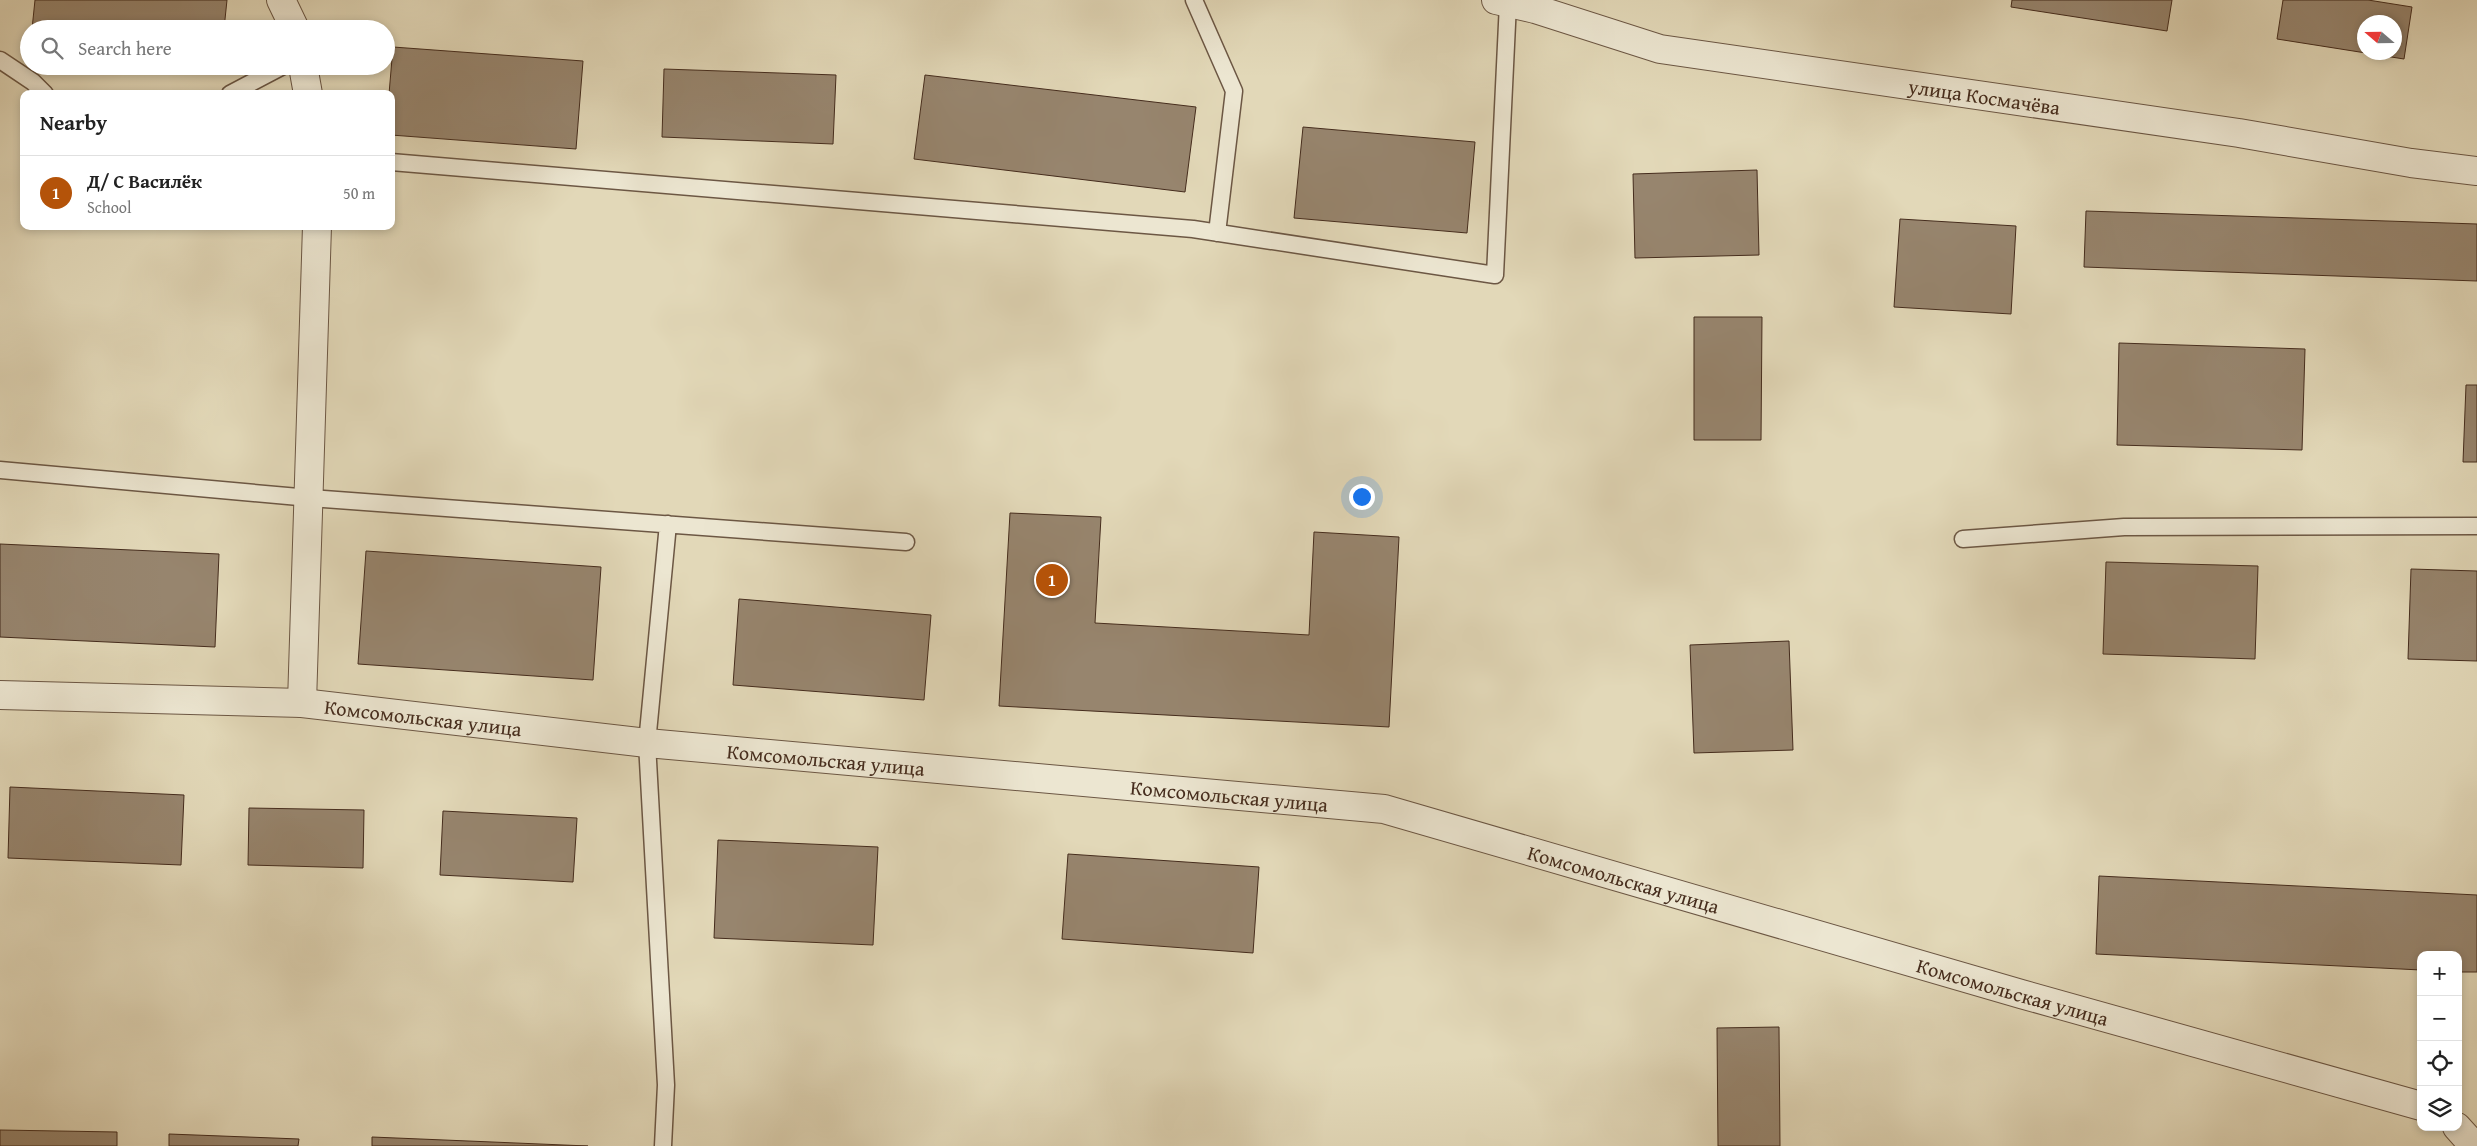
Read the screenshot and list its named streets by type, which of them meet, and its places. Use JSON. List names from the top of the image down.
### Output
{
  "streets": {
    "street": ["улица Космачёва", "Комсомольская улица"]
  },
  "north": "left",
  "page": {
    "search": "Search here",
    "heading": "Nearby",
    "list": [
      {
        "mark": "1",
        "name": "Д/ С Василёк",
        "note": "School",
        "value": "50 m"
      }
    ],
    "pins": "1",
    "map_buttons": ["+", "−"]
  }
}
